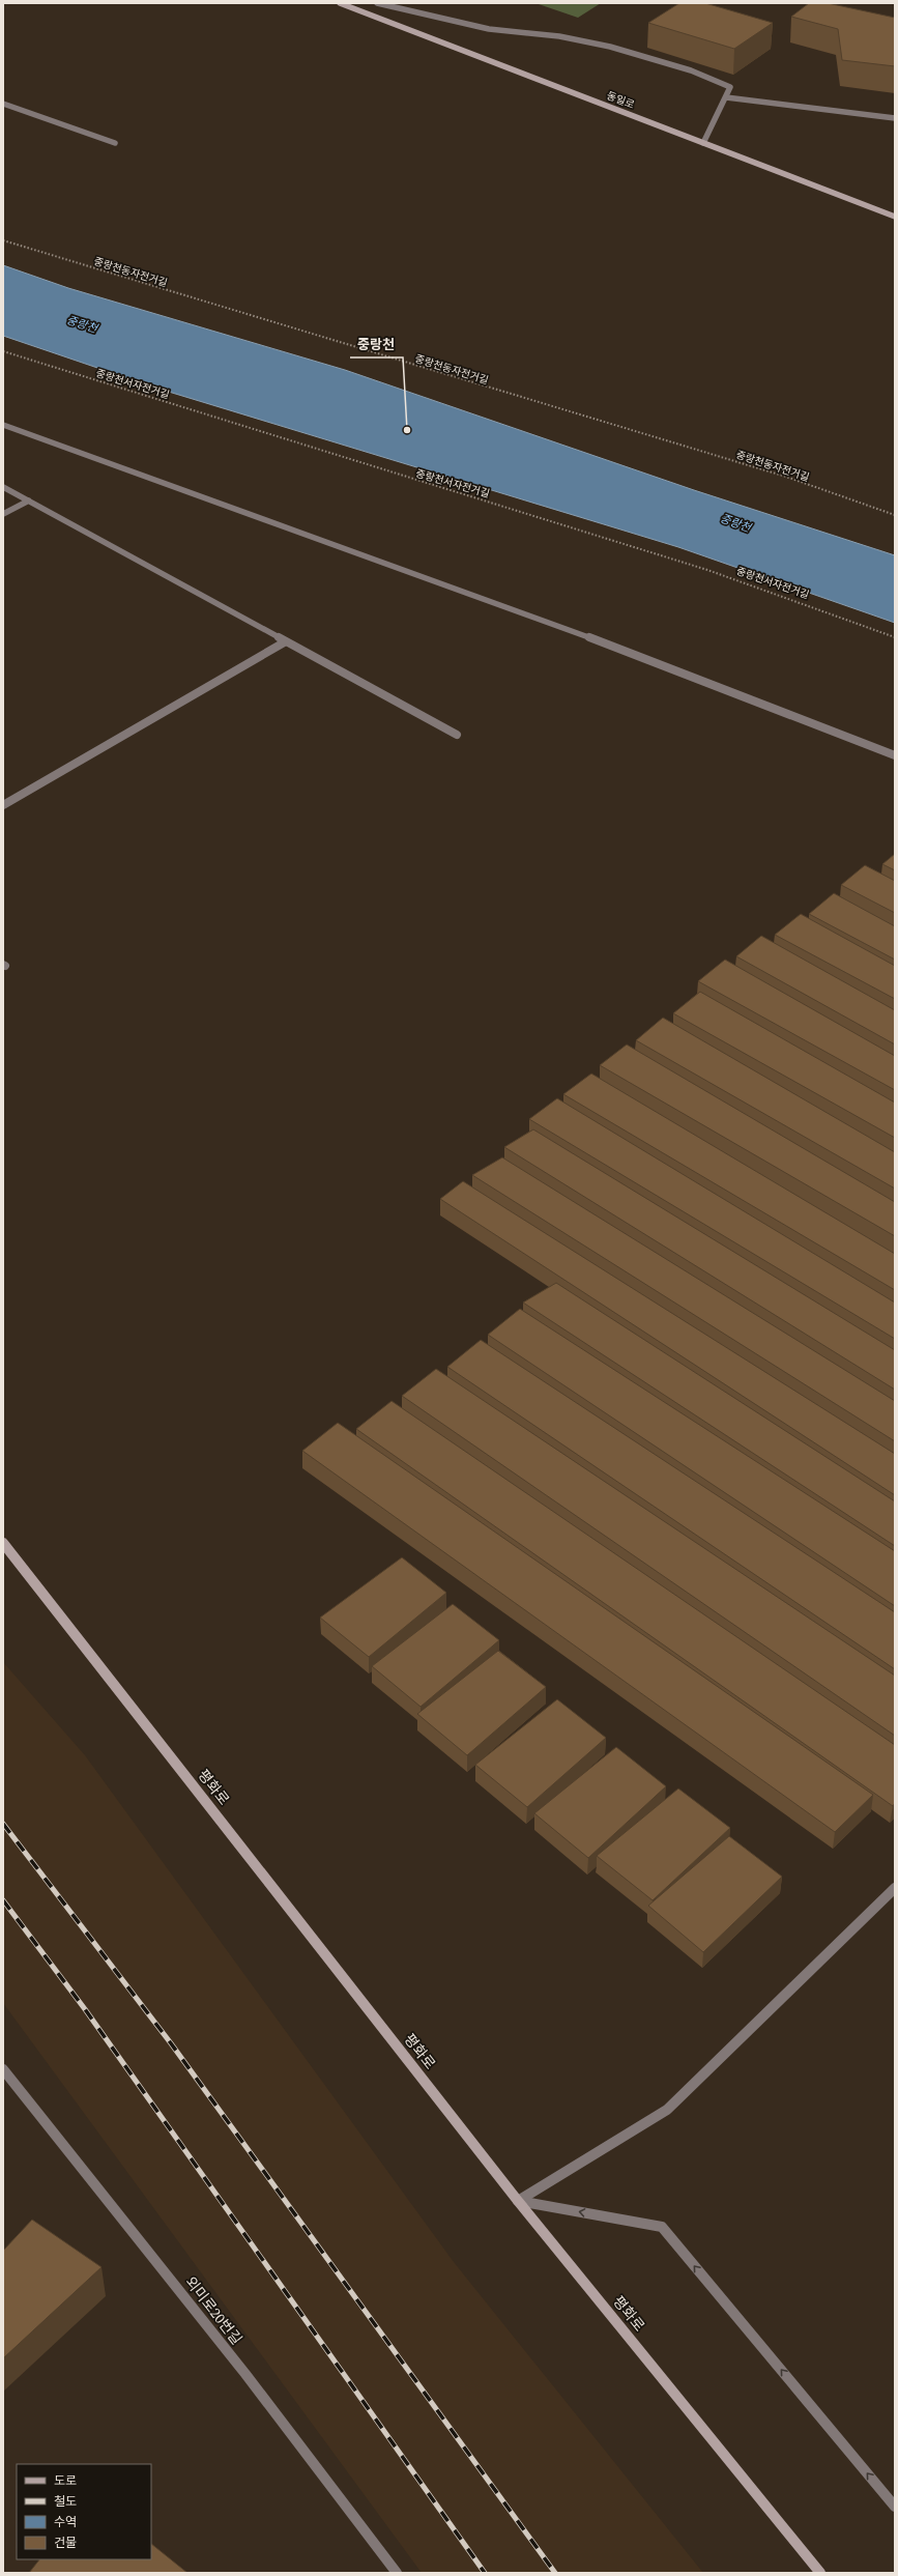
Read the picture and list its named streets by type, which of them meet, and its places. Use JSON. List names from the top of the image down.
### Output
{
  "streets": {
    "main road": ["동일로", "평화로"],
    "street": ["외미로20번길"],
    "path": ["중랑천동자전거길", "중랑천서자전거길"]
  },
  "water": ["중랑천"],
  "places": ["중랑천"],
  "legend": [
    "도로",
    "철도",
    "수역",
    "건물"
  ]
}
